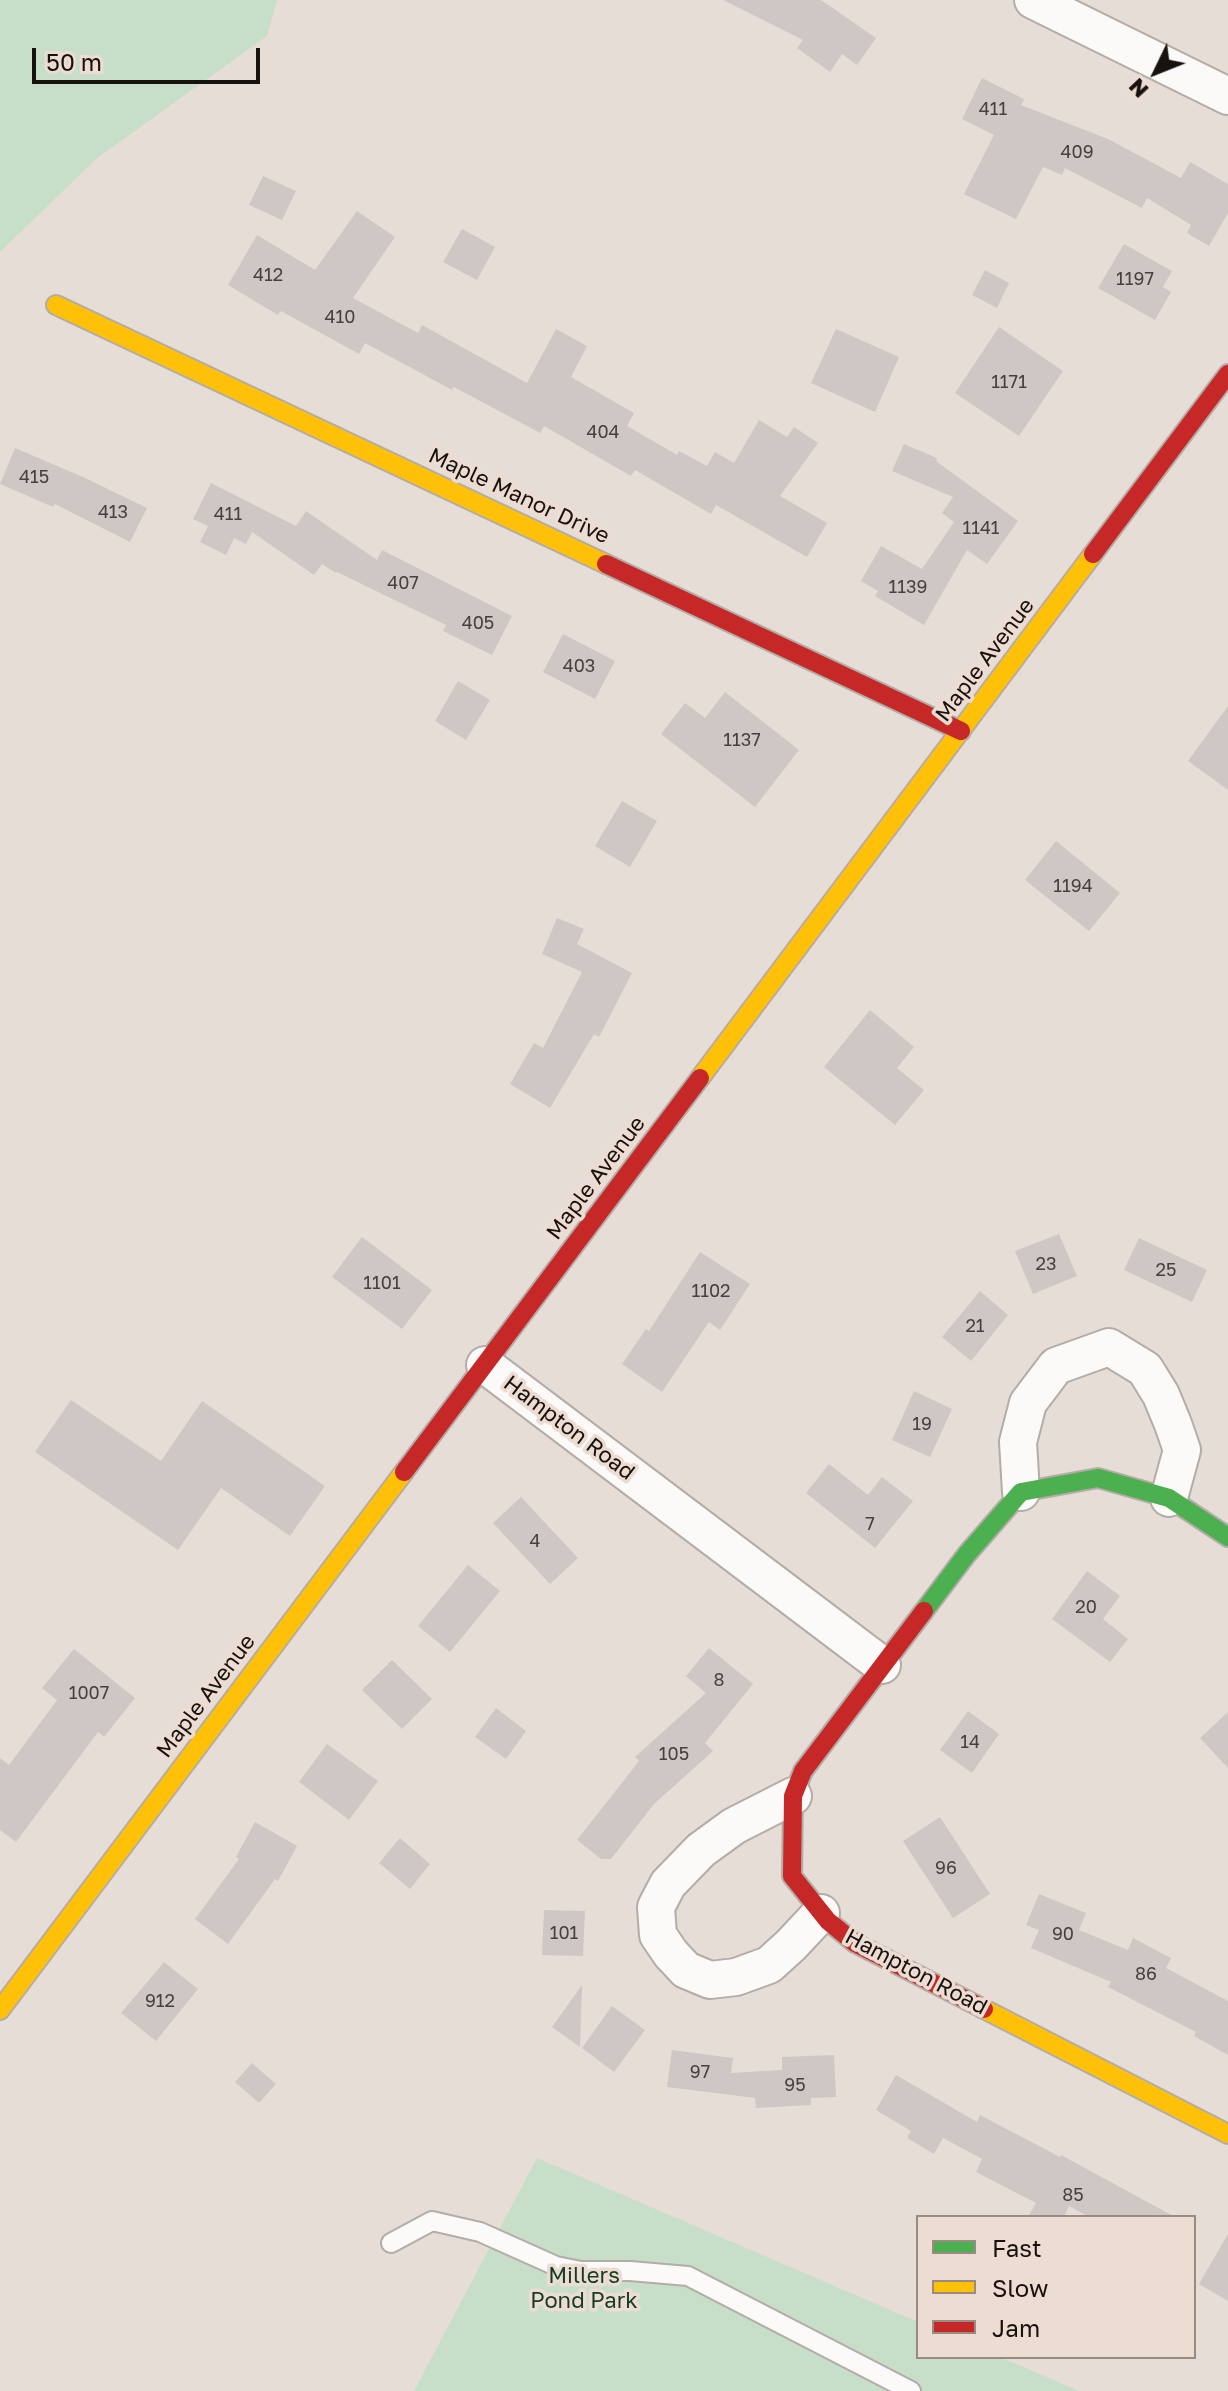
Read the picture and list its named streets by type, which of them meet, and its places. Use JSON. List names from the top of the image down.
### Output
{
  "streets": {
    "street": ["Maple Manor Drive", "Maple Avenue", "Hampton Road"]
  },
  "crossings": [
    ["Maple Manor Drive", "Maple Avenue"],
    ["Maple Avenue", "Hampton Road"]
  ],
  "parks": ["Millers Pond Park"],
  "house_numbers": [
    "411",
    "409",
    "412",
    "1197",
    "410",
    "1171",
    "404",
    "415",
    "413",
    "411",
    "1141",
    "407",
    "1139",
    "405",
    "403",
    "1137",
    "1194",
    "23",
    "25",
    "1101",
    "1102",
    "21",
    "19",
    "7",
    "4",
    "20",
    "8",
    "1007",
    "14",
    "105",
    "96",
    "101",
    "90",
    "86",
    "912",
    "97",
    "95",
    "85"
  ],
  "legend": ["Fast", "Slow", "Jam"],
  "scale_bar": "50 m",
  "north": "bottom left"
}
